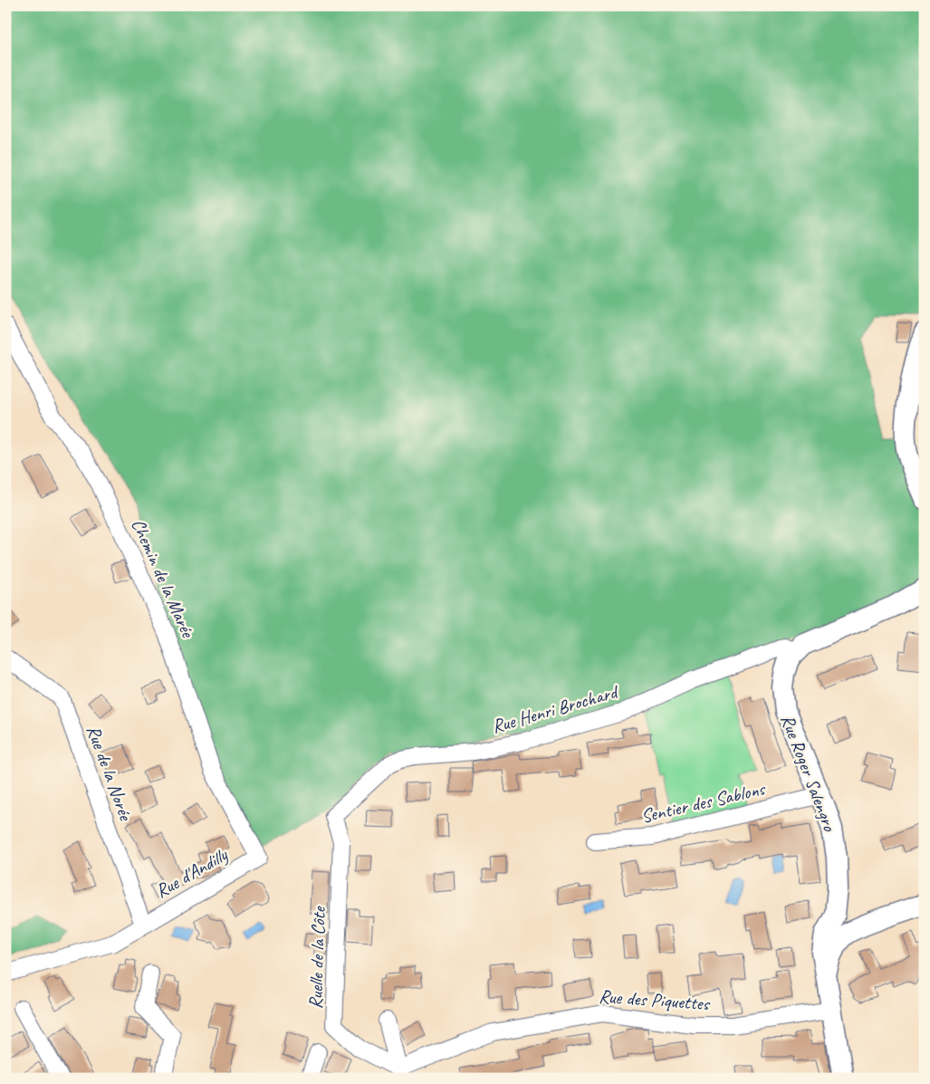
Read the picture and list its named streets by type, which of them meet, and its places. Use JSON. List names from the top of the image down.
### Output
{
  "streets": {
    "main road": ["Rue Roger Salengro"],
    "street": [
      "Chemin de la Marée",
      "Rue Henri Brochard",
      "Rue de la Norée",
      "Sentier des Sablons",
      "Rue d'Andilly",
      "Ruelle de la Côte",
      "Rue des Piquettes"
    ]
  },
  "crossings": [
    ["Chemin de la Marée", "Rue d'Andilly"],
    ["Rue Henri Brochard", "Rue Roger Salengro"],
    ["Rue Henri Brochard", "Ruelle de la Côte"],
    ["Rue de la Norée", "Rue d'Andilly"],
    ["Rue Roger Salengro", "Sentier des Sablons"],
    ["Rue Roger Salengro", "Rue des Piquettes"],
    ["Ruelle de la Côte", "Rue des Piquettes"]
  ]
}
